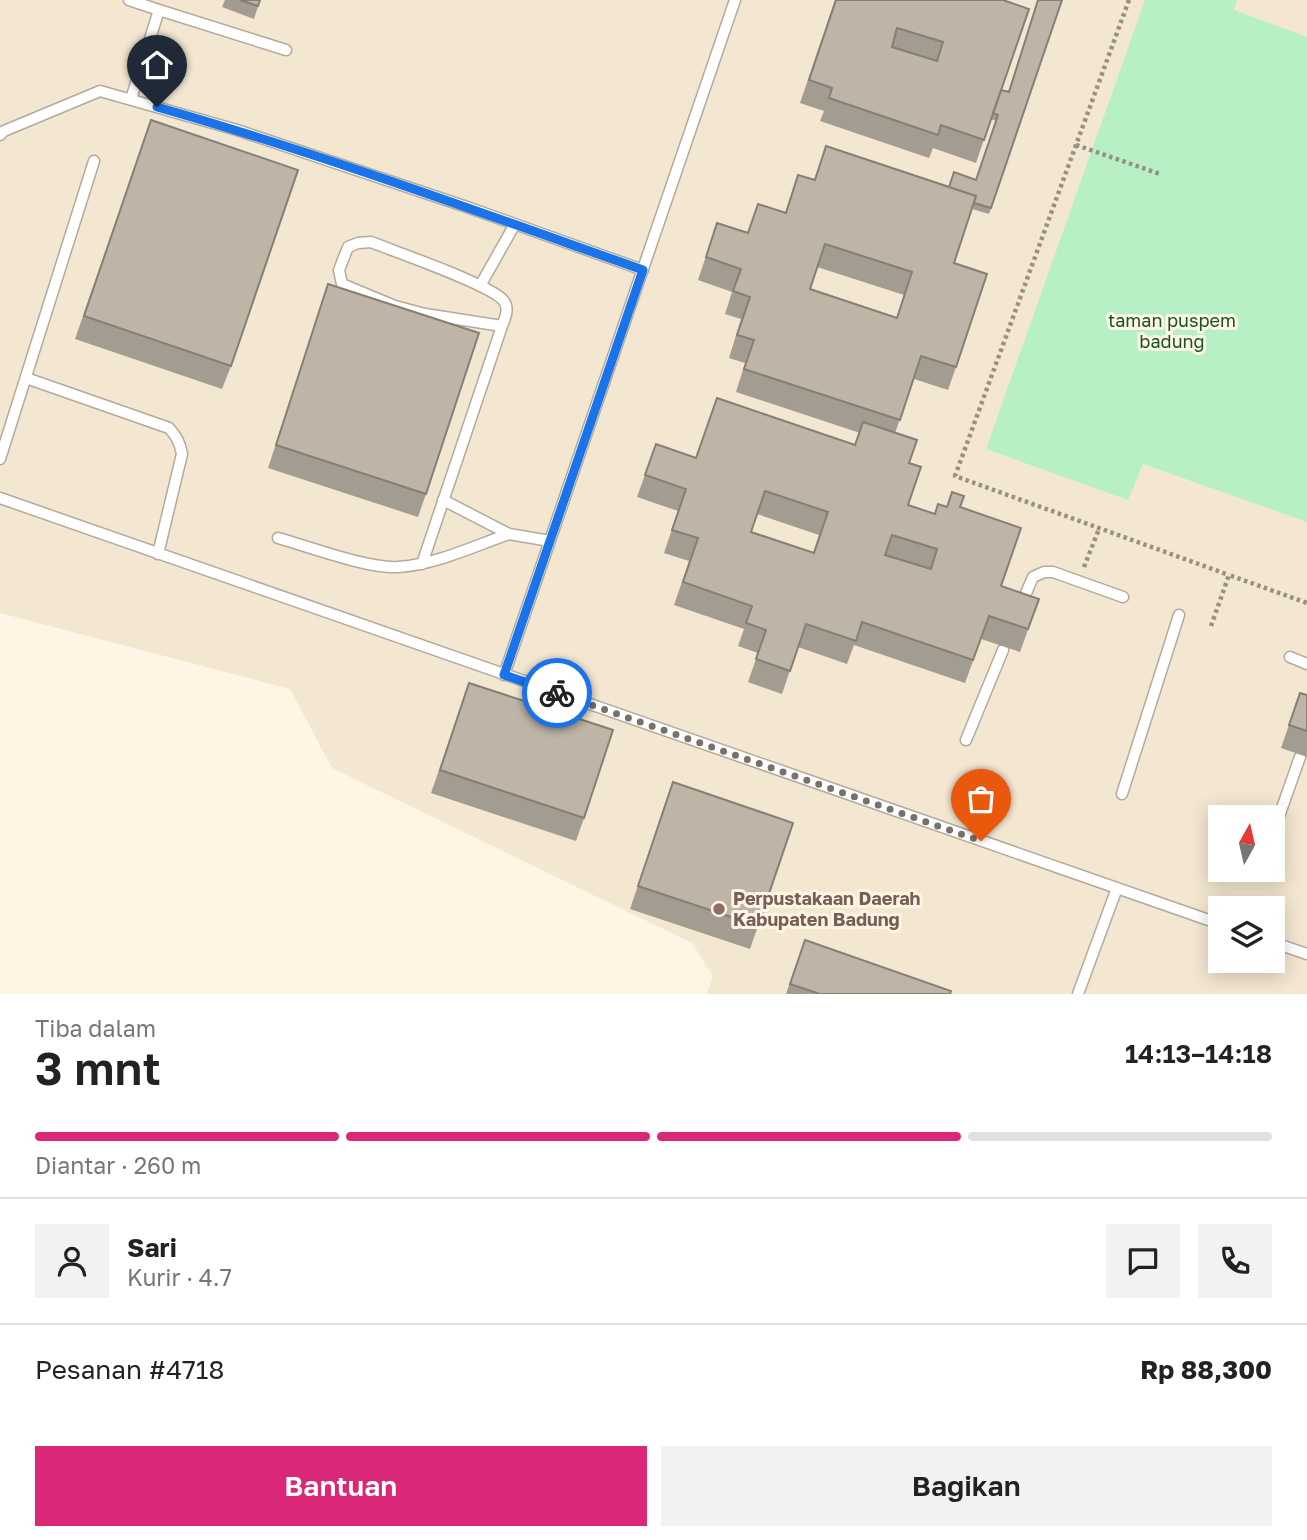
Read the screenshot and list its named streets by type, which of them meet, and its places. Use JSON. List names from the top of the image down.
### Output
{
  "parks": ["taman puspem badung"],
  "places": ["Perpustakaan Daerah Kabupaten Badung"],
  "north": "top",
  "page": {
    "heading": ["3 mnt", "Tiba dalam", "14:13–14:18"],
    "panel": [
      "Sari",
      "Kurir · 4.7",
      "Pesanan #4718",
      "Rp 88,300"
    ],
    "bar": "Diantar · 260 m",
    "buttons": ["Bantuan", "Bagikan"]
  }
}
